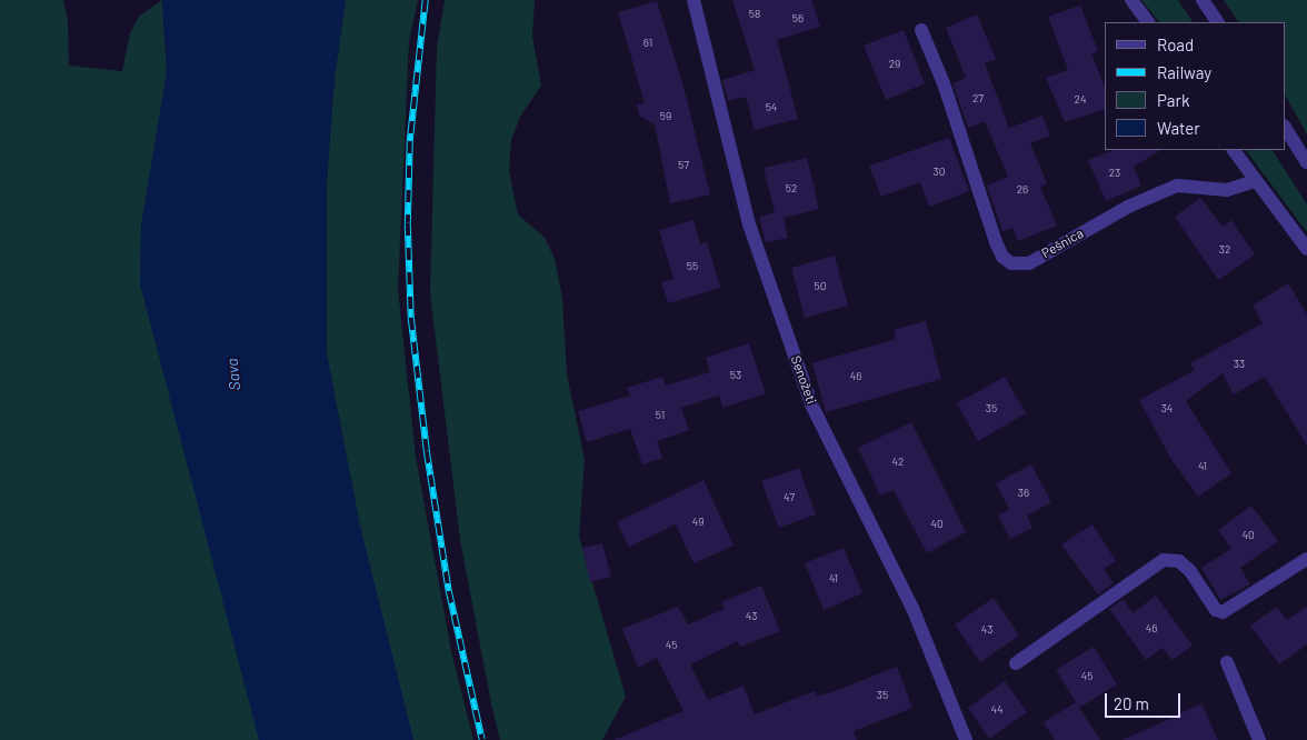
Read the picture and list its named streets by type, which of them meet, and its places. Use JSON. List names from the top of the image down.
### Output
{
  "streets": {
    "street": ["Pešnica", "Senožeti"]
  },
  "water": ["Sava"],
  "house_numbers": [
    "58",
    "56",
    "61",
    "29",
    "27",
    "24",
    "54",
    "59",
    "57",
    "30",
    "23",
    "52",
    "26",
    "32",
    "55",
    "50",
    "33",
    "53",
    "46",
    "35",
    "34",
    "51",
    "42",
    "41",
    "36",
    "47",
    "49",
    "40",
    "40",
    "41",
    "43",
    "46",
    "43",
    "45",
    "45",
    "35",
    "44"
  ],
  "legend": [
    "Road",
    "Railway",
    "Park",
    "Water"
  ],
  "scale_bar": "20 m"
}
